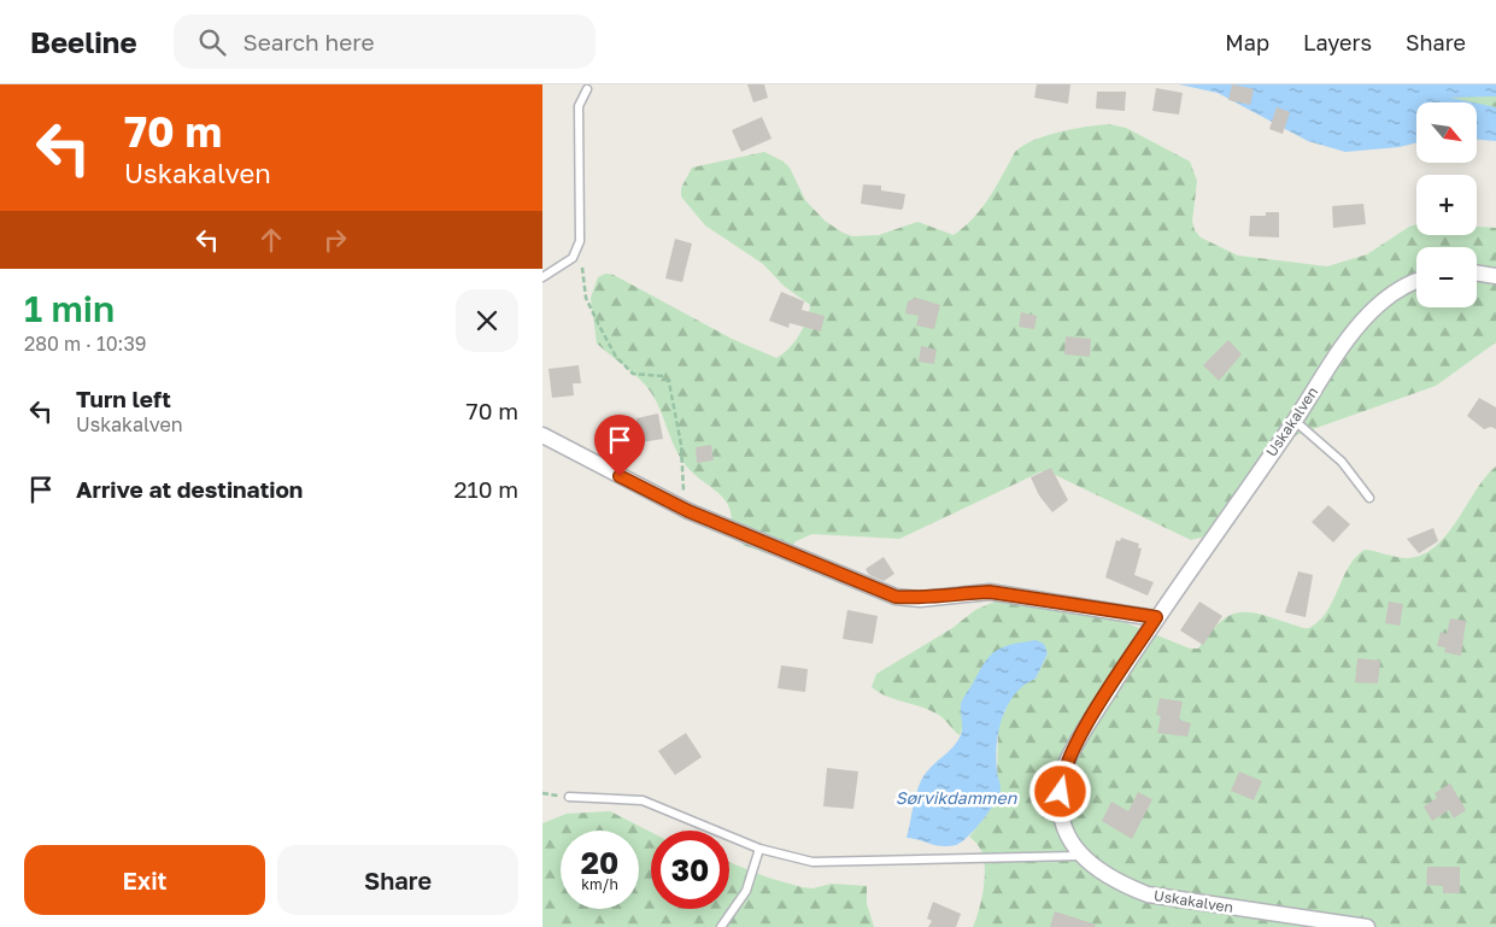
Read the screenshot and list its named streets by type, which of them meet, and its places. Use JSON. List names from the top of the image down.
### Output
{
  "streets": {
    "street": ["Uskakalven"]
  },
  "water": ["Sørvikdammen"],
  "north": "bottom right",
  "page": {
    "header": "Beeline",
    "search": "Search here",
    "nav": ["Map", "Layers", "Share"],
    "turn": ["70 m", "Uskakalven"],
    "map_buttons": ["+", "−"],
    "heading": ["1 min", "280 m · 10:39"],
    "list": [
      {
        "name": "Turn left",
        "note": "Uskakalven",
        "value": "70 m"
      },
      {
        "name": "Arrive at destination",
        "value": "210 m"
      }
    ],
    "speed": "20 km/h",
    "limit": "30",
    "buttons": ["Exit", "Share"]
  }
}
